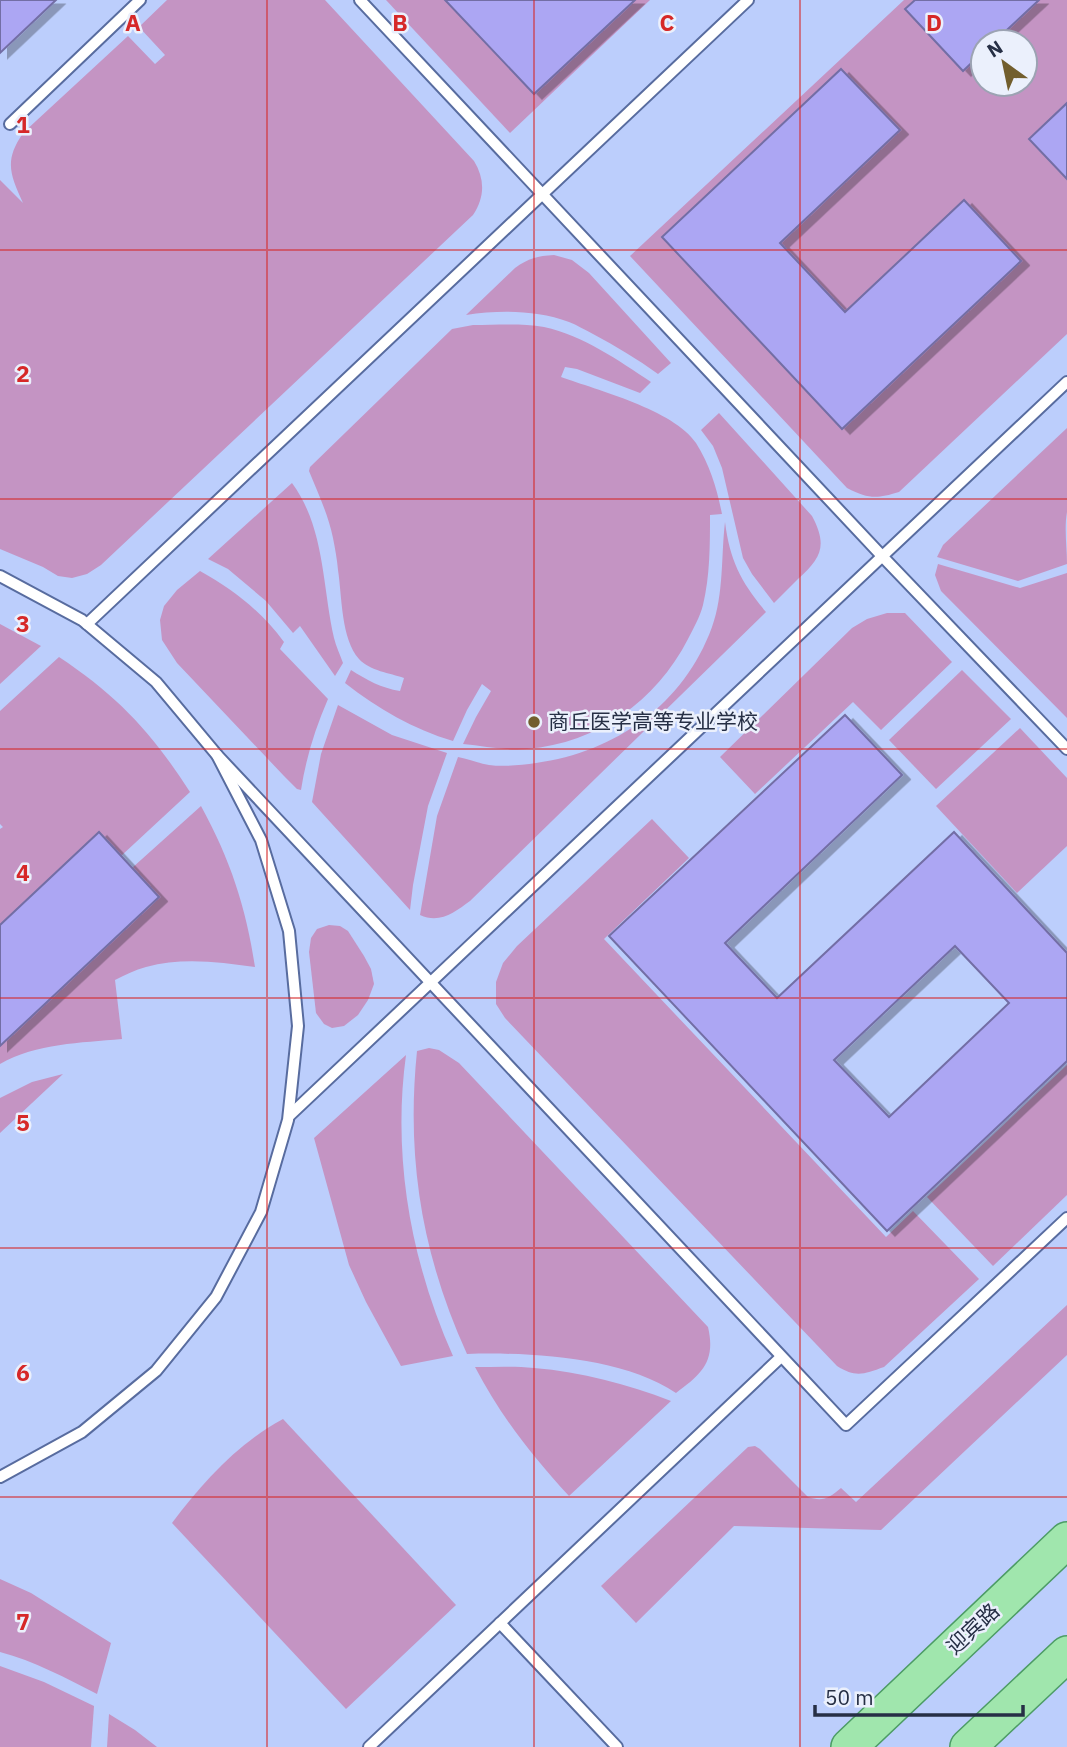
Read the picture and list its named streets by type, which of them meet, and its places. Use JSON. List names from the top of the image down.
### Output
{
  "streets": {
    "main road": ["迎宾路"]
  },
  "places": ["商丘医学高等专业学校"],
  "scale_bar": "50 m",
  "north": "top left",
  "grid": {
    "columns": [
      "A",
      "B",
      "C",
      "D"
    ],
    "rows": [
      "1",
      "2",
      "3",
      "4",
      "5",
      "6",
      "7"
    ]
  }
}
